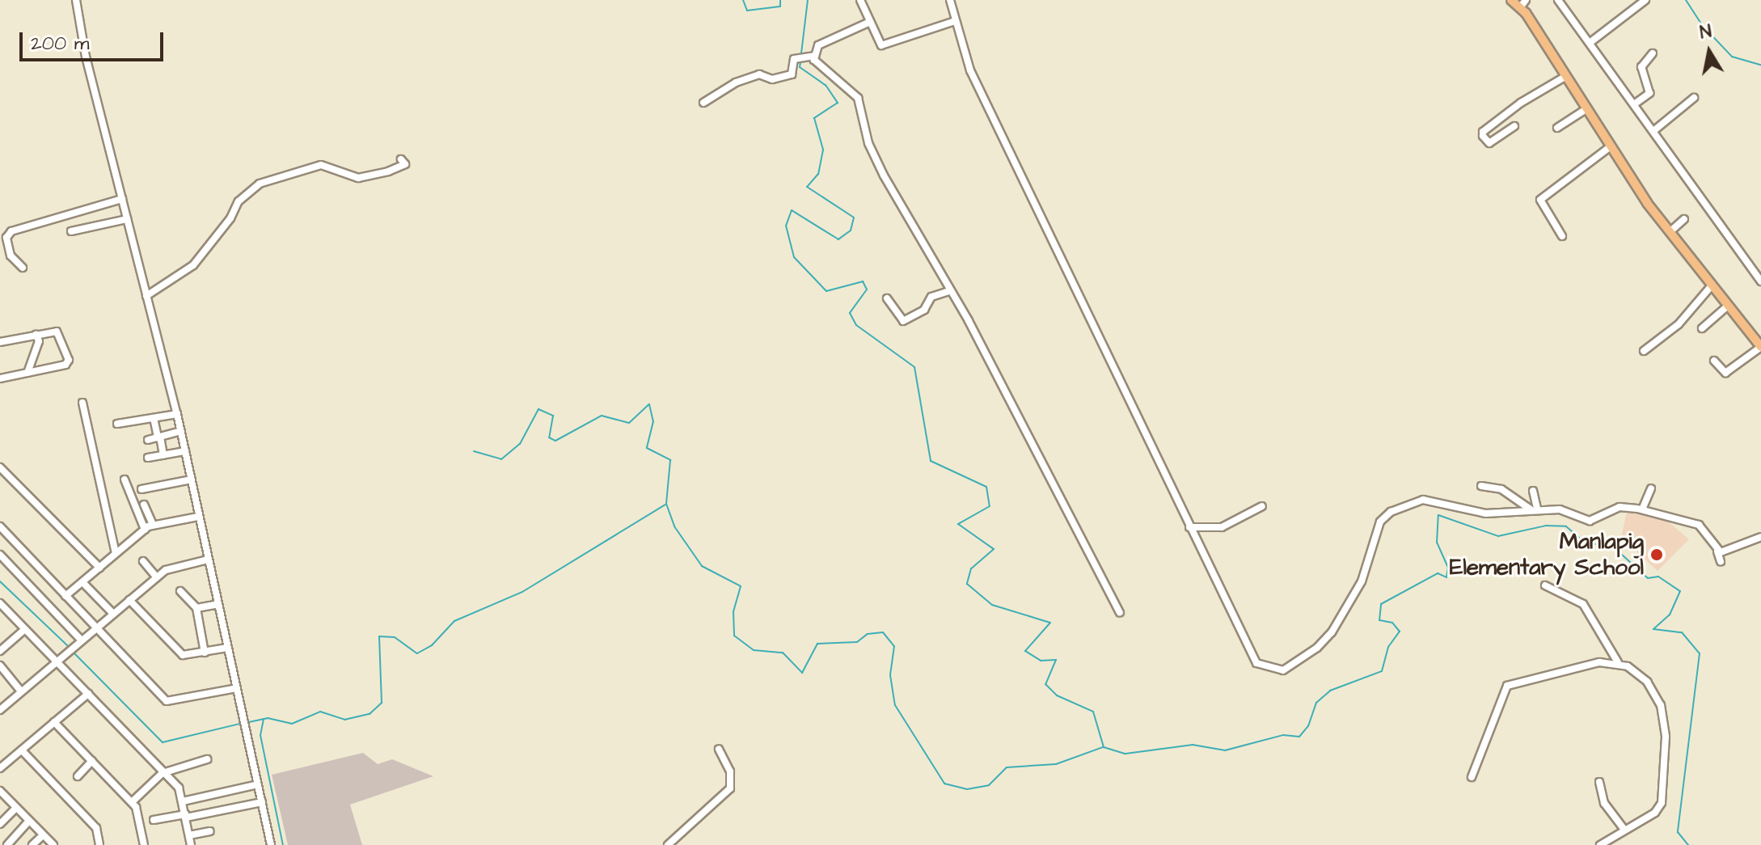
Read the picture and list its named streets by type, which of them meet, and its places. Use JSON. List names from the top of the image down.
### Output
{
  "places": ["Manlapig Elementary School"],
  "scale_bar": "200 m",
  "north": "top"
}
